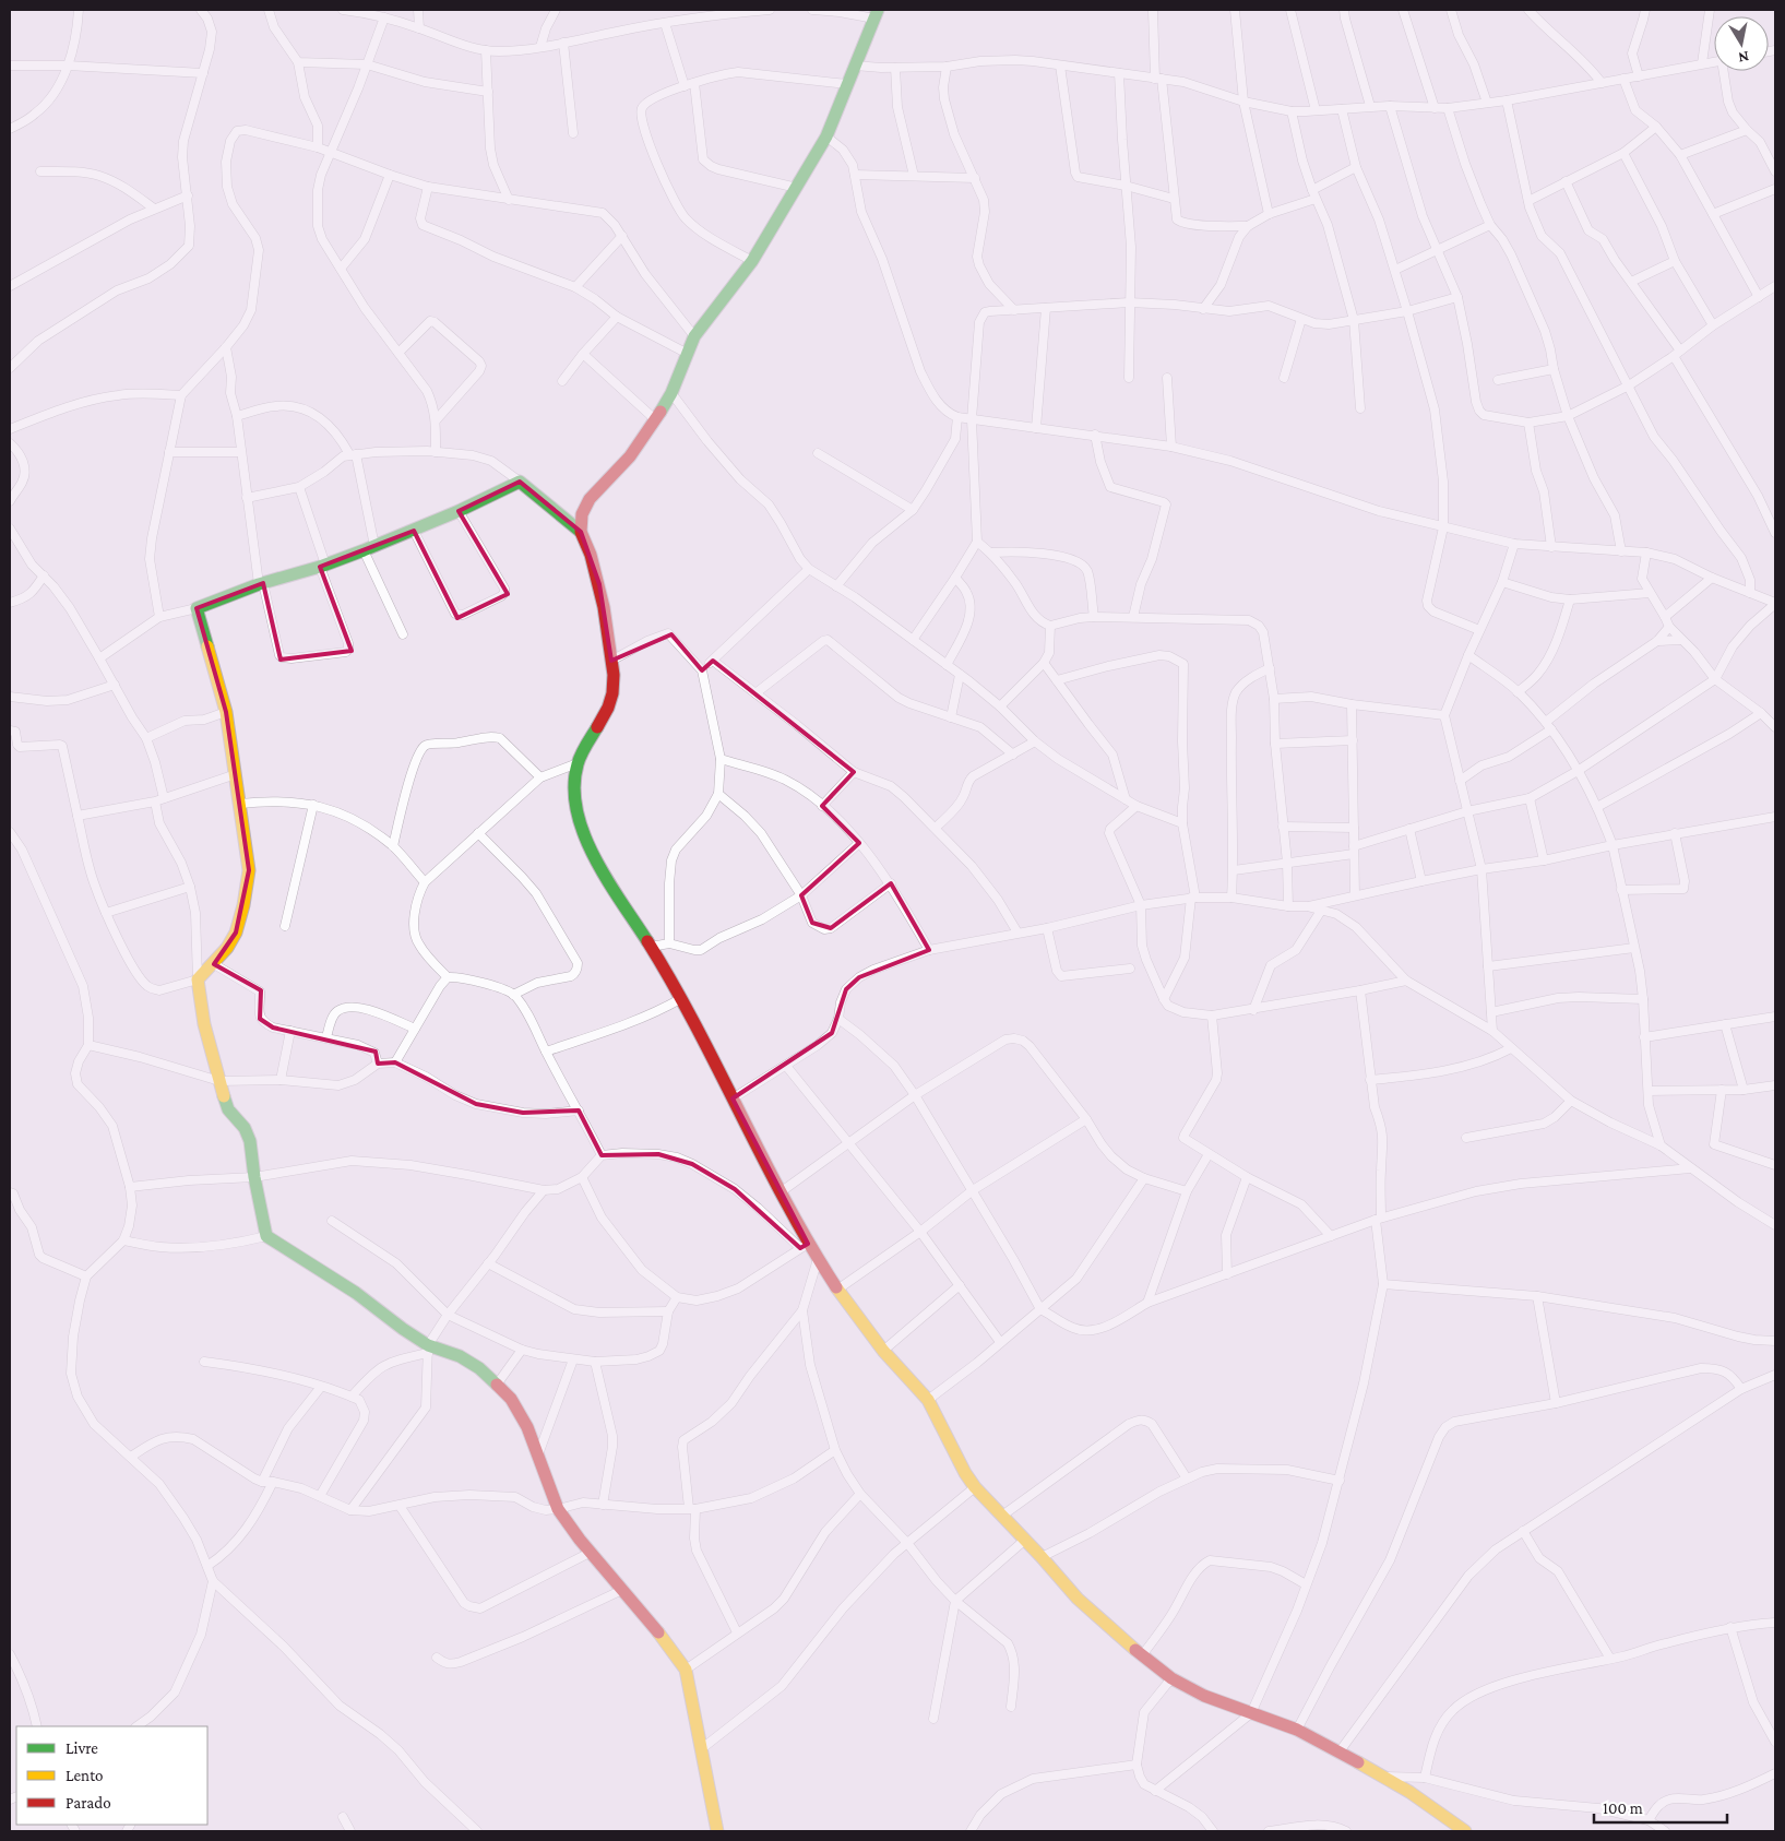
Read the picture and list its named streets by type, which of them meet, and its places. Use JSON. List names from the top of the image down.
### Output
{
  "legend": ["Livre", "Lento", "Parado"],
  "scale_bar": "100 m",
  "north": "bottom"
}
